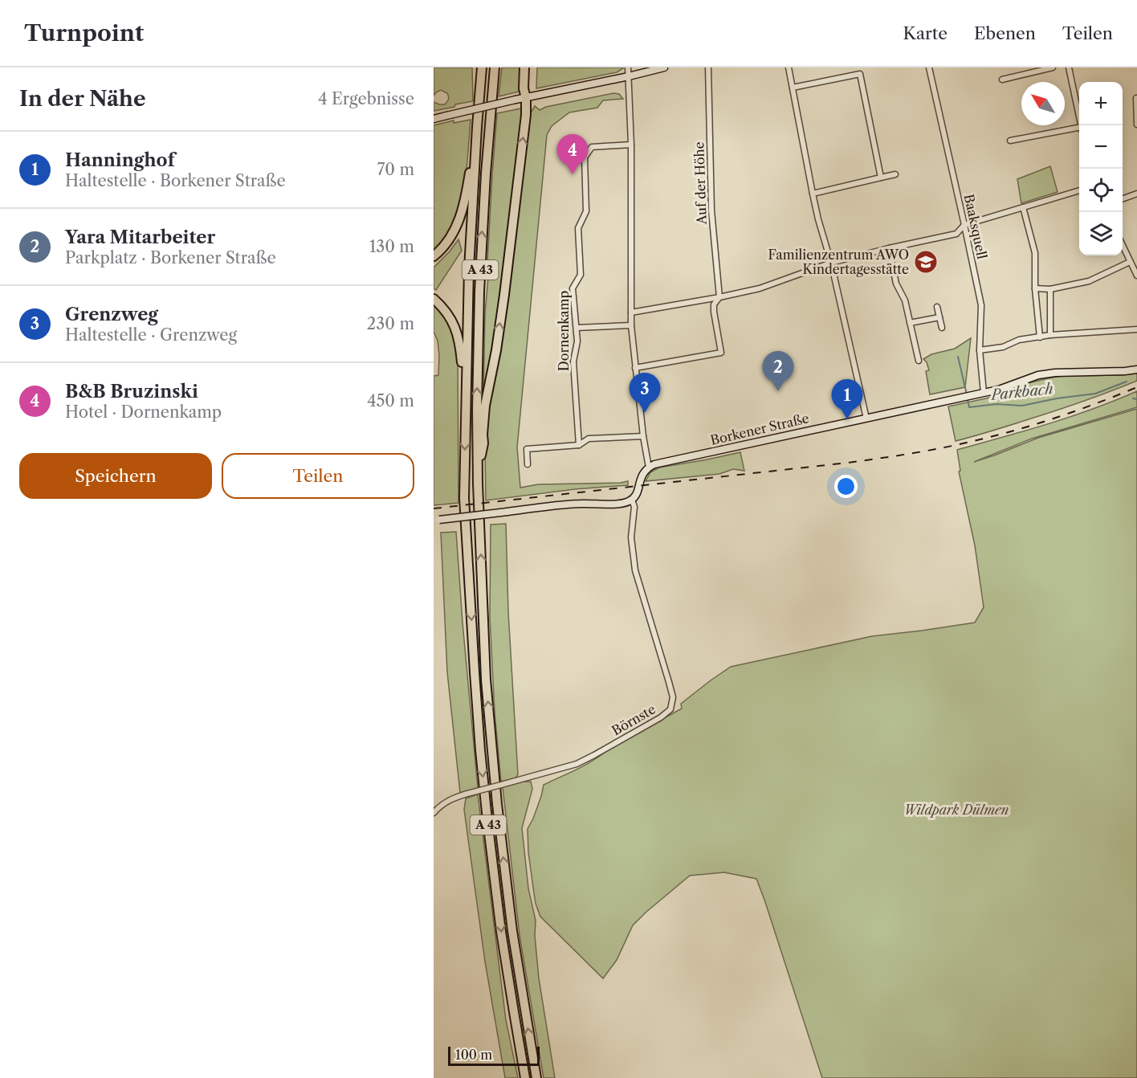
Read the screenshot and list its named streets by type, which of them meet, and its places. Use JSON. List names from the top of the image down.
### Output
{
  "streets": {
    "highway": ["A 43"],
    "street": [
      "Auf der Höhe",
      "Baaksquell",
      "Dornenkamp",
      "Borkener Straße",
      "Börnste"
    ]
  },
  "crossings": [
    ["Baaksquell", "Borkener Straße"]
  ],
  "water": ["Parkbach"],
  "parks": ["Wildpark Dülmen"],
  "places": {
    "school or university": ["Familienzentrum AWO Kindertagesstätte"]
  },
  "scale_bar": "100 m",
  "north": "top left",
  "page": {
    "header": "Turnpoint",
    "nav": ["Karte", "Ebenen", "Teilen"],
    "heading": ["In der Nähe", "4 Ergebnisse"],
    "map_buttons": ["+", "−"],
    "list": [
      {
        "mark": "1",
        "name": "Hanninghof",
        "note": "Haltestelle · Borkener Straße",
        "value": "70 m"
      },
      {
        "mark": "2",
        "name": "Yara Mitarbeiter",
        "note": "Parkplatz · Borkener Straße",
        "value": "130 m"
      },
      {
        "mark": "3",
        "name": "Grenzweg",
        "note": "Haltestelle · Grenzweg",
        "value": "230 m"
      },
      {
        "mark": "4",
        "name": "B&B Bruzinski",
        "note": "Hotel · Dornenkamp",
        "value": "450 m"
      }
    ],
    "pins": [
      "4",
      "2",
      "3",
      "1"
    ],
    "buttons": ["Speichern", "Teilen"],
    "scale": "100 m"
  }
}
